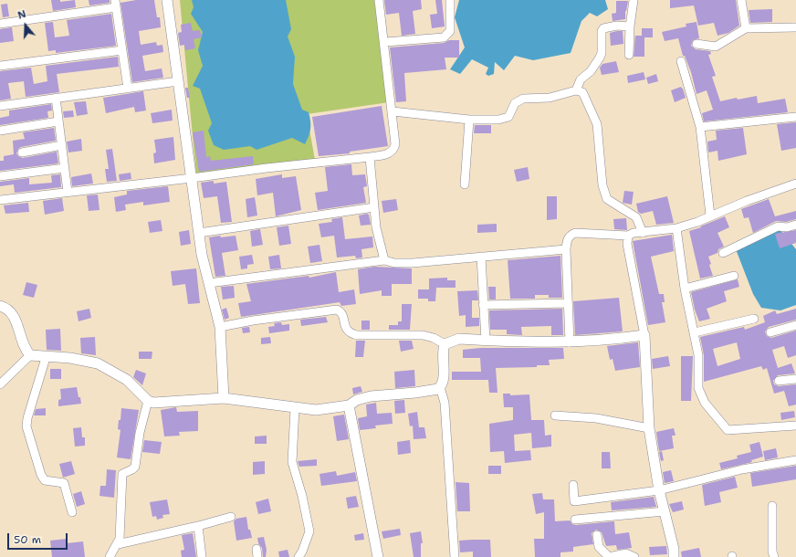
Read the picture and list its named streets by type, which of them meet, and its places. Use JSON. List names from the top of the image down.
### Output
{
  "scale_bar": "50 m",
  "north": "top"
}
